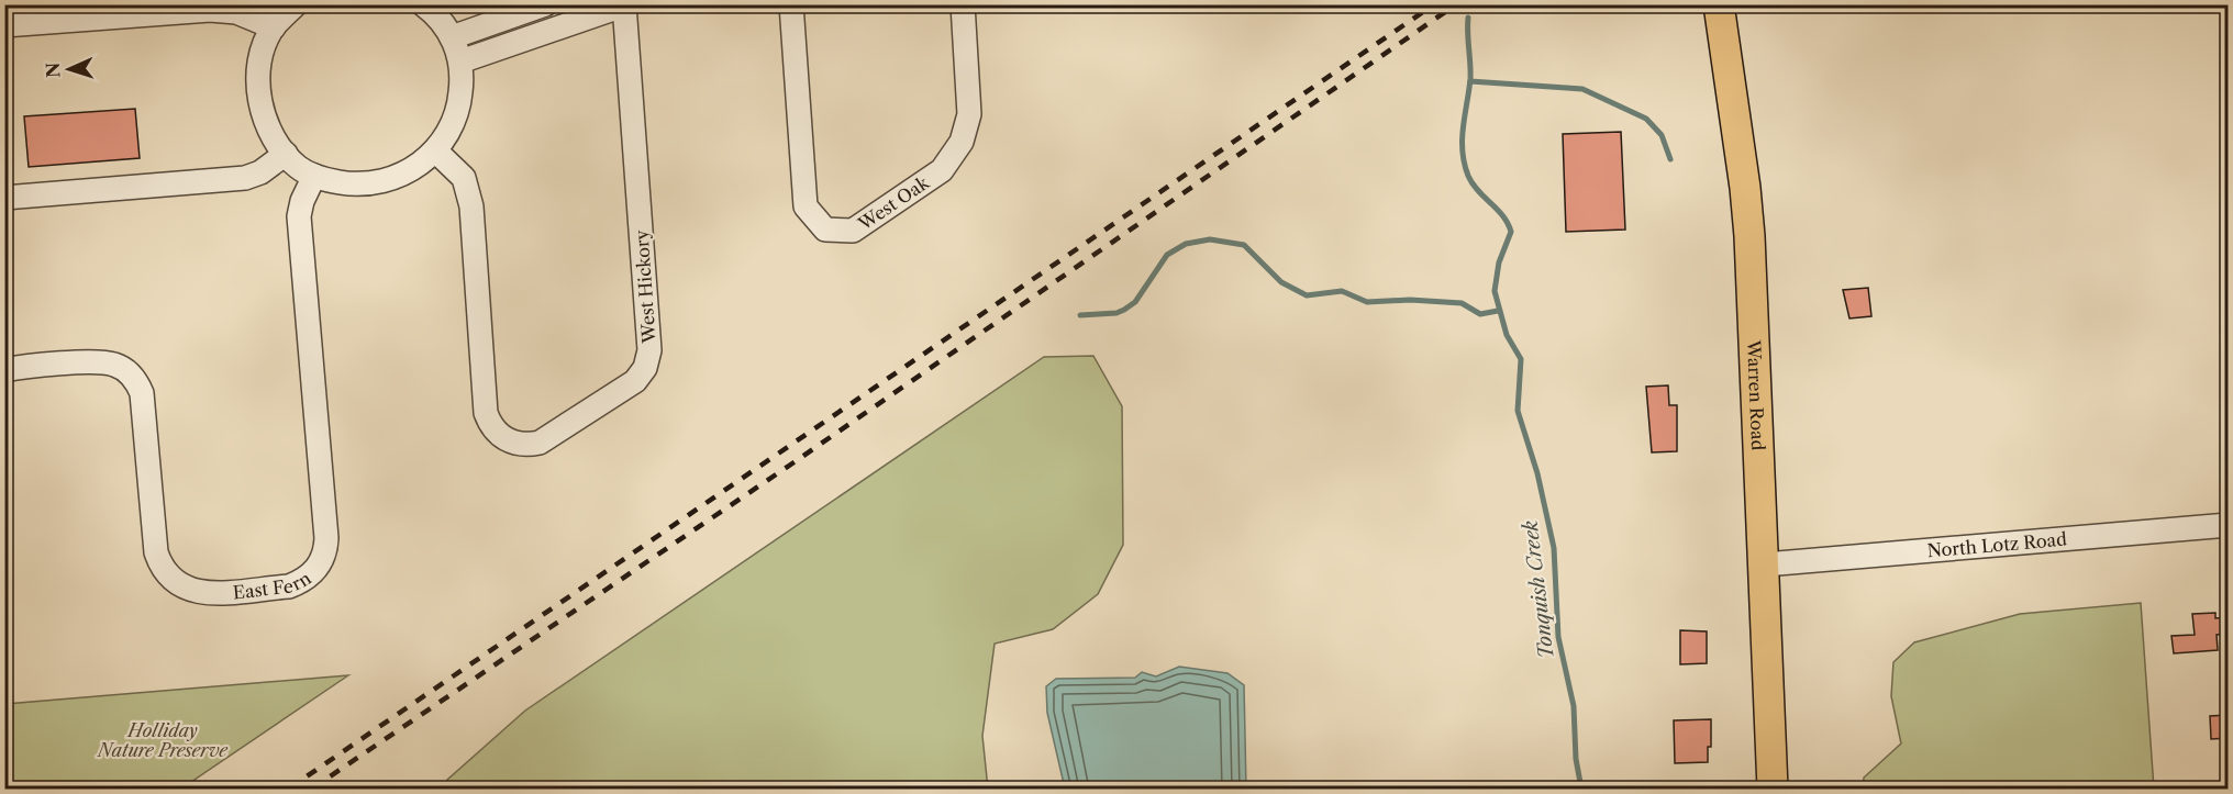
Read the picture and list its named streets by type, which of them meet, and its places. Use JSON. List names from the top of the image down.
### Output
{
  "streets": {
    "main road": ["Warren Road"],
    "street": [
      "West Oak",
      "West Hickory",
      "North Lotz Road",
      "East Fern"
    ]
  },
  "crossings": [
    ["Warren Road", "North Lotz Road"]
  ],
  "water": ["Tonquish Creek"],
  "parks": ["Holliday Nature Preserve"],
  "north": "left"
}
